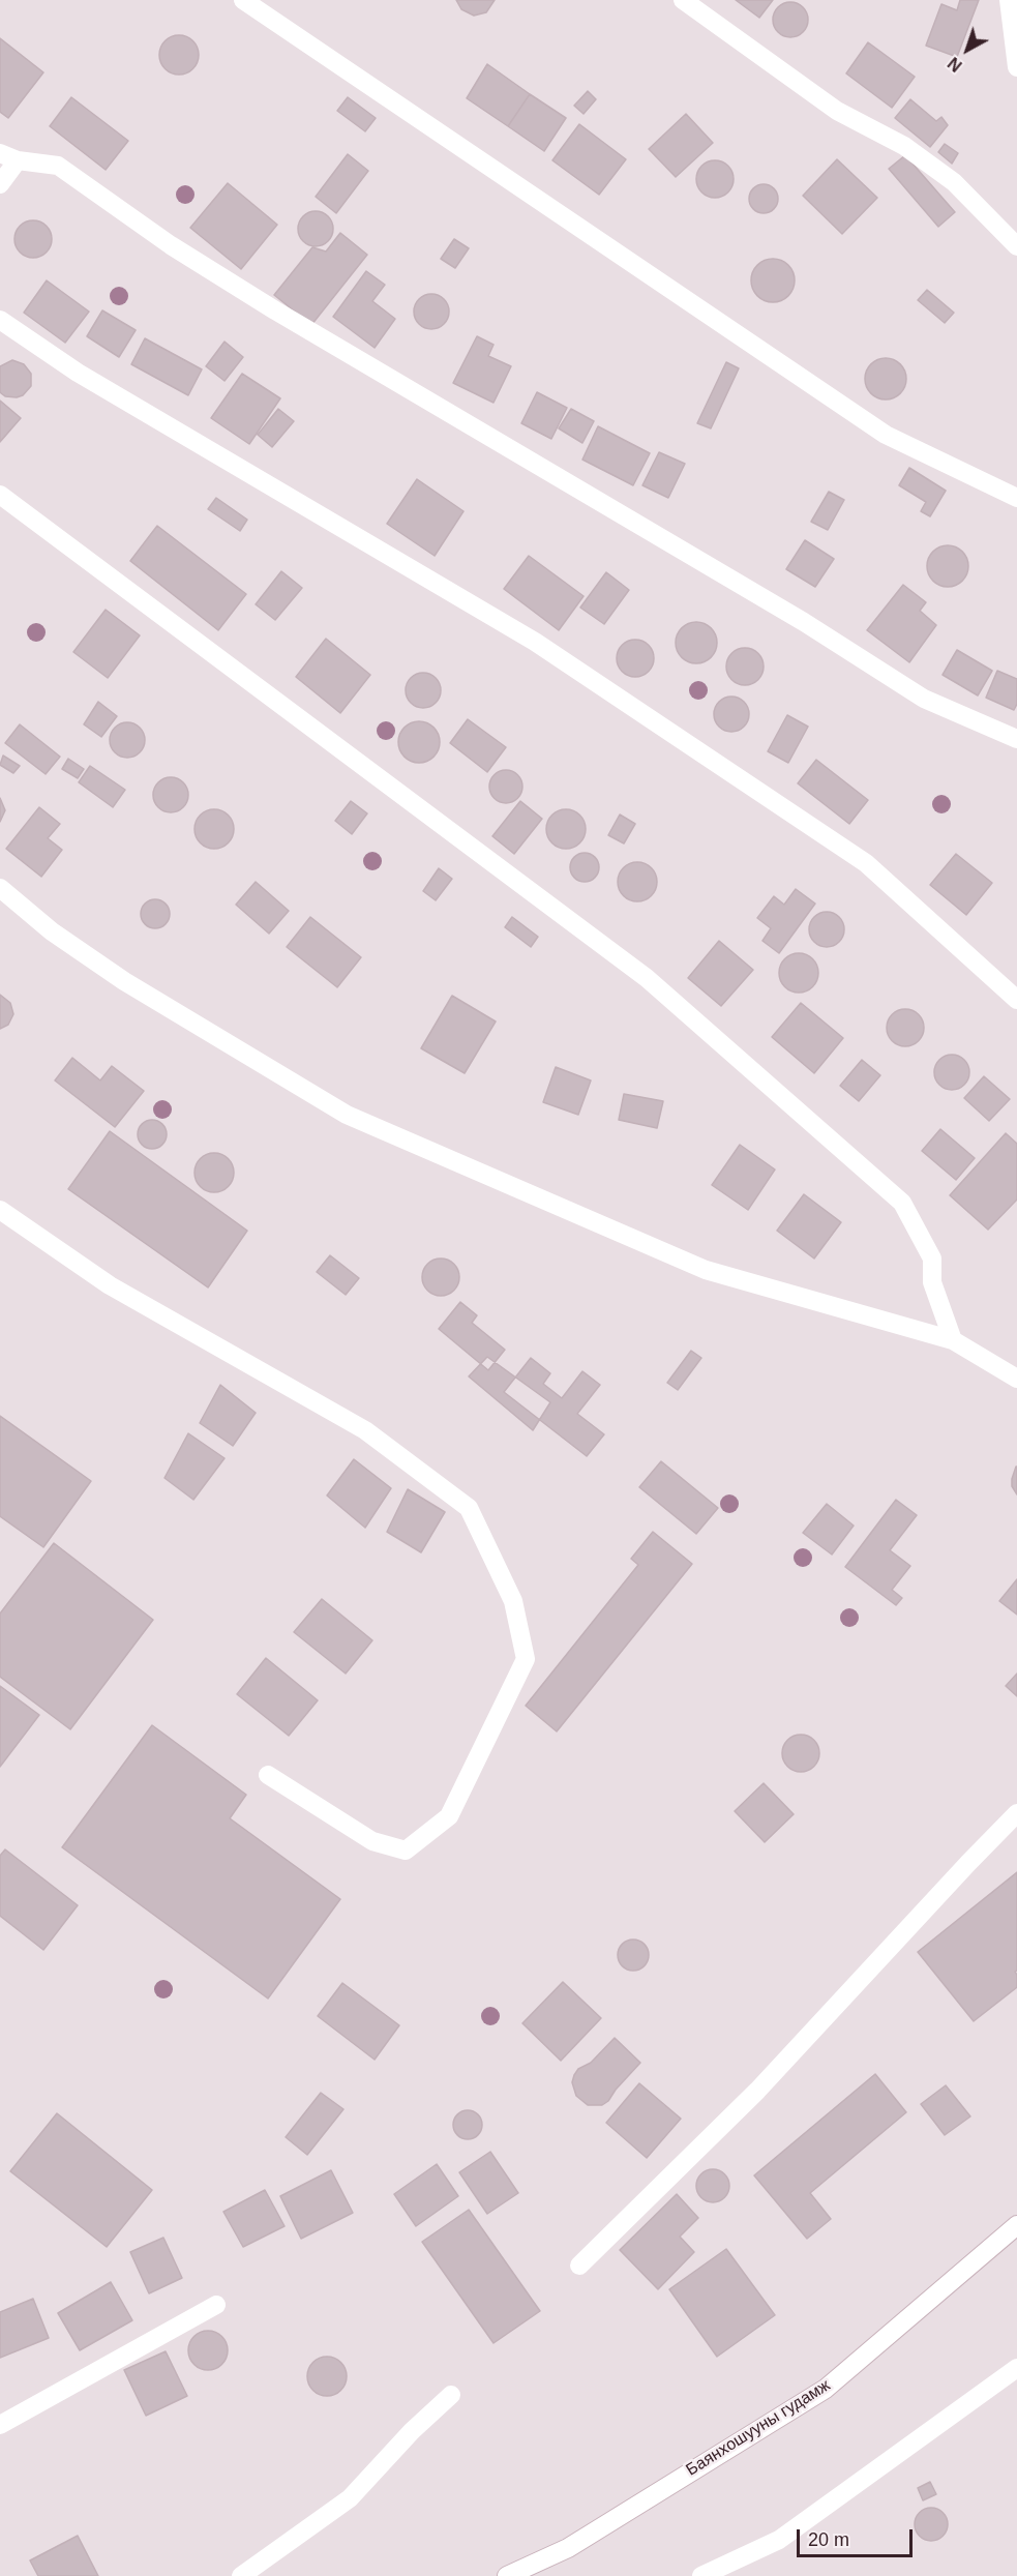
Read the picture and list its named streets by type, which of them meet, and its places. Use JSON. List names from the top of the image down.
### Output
{
  "streets": {
    "street": ["Баянхошууны гудамж"]
  },
  "scale_bar": "20 m",
  "north": "bottom left"
}
